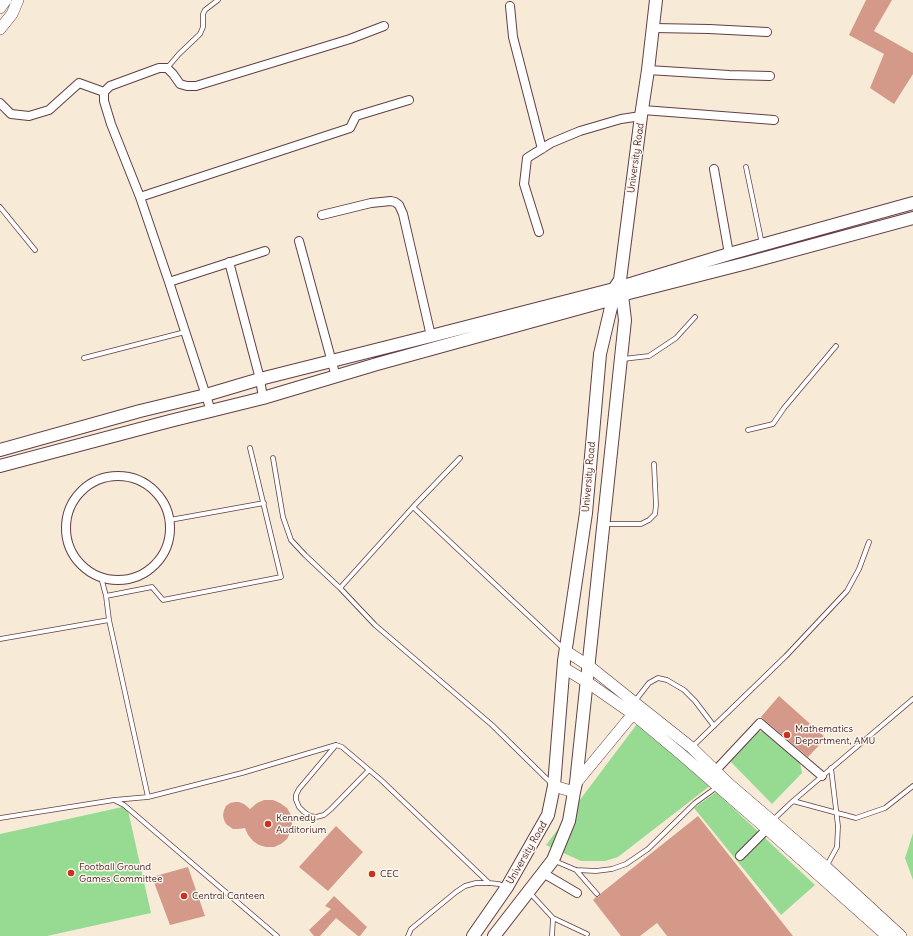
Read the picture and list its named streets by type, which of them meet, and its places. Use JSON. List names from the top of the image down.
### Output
{
  "streets": {
    "main road": ["University Road"]
  },
  "places": [
    "Mathematics Department, AMU",
    "Kennedy Auditorium",
    "Football Ground Games Committee",
    "CEC",
    "Central Canteen"
  ]
}
